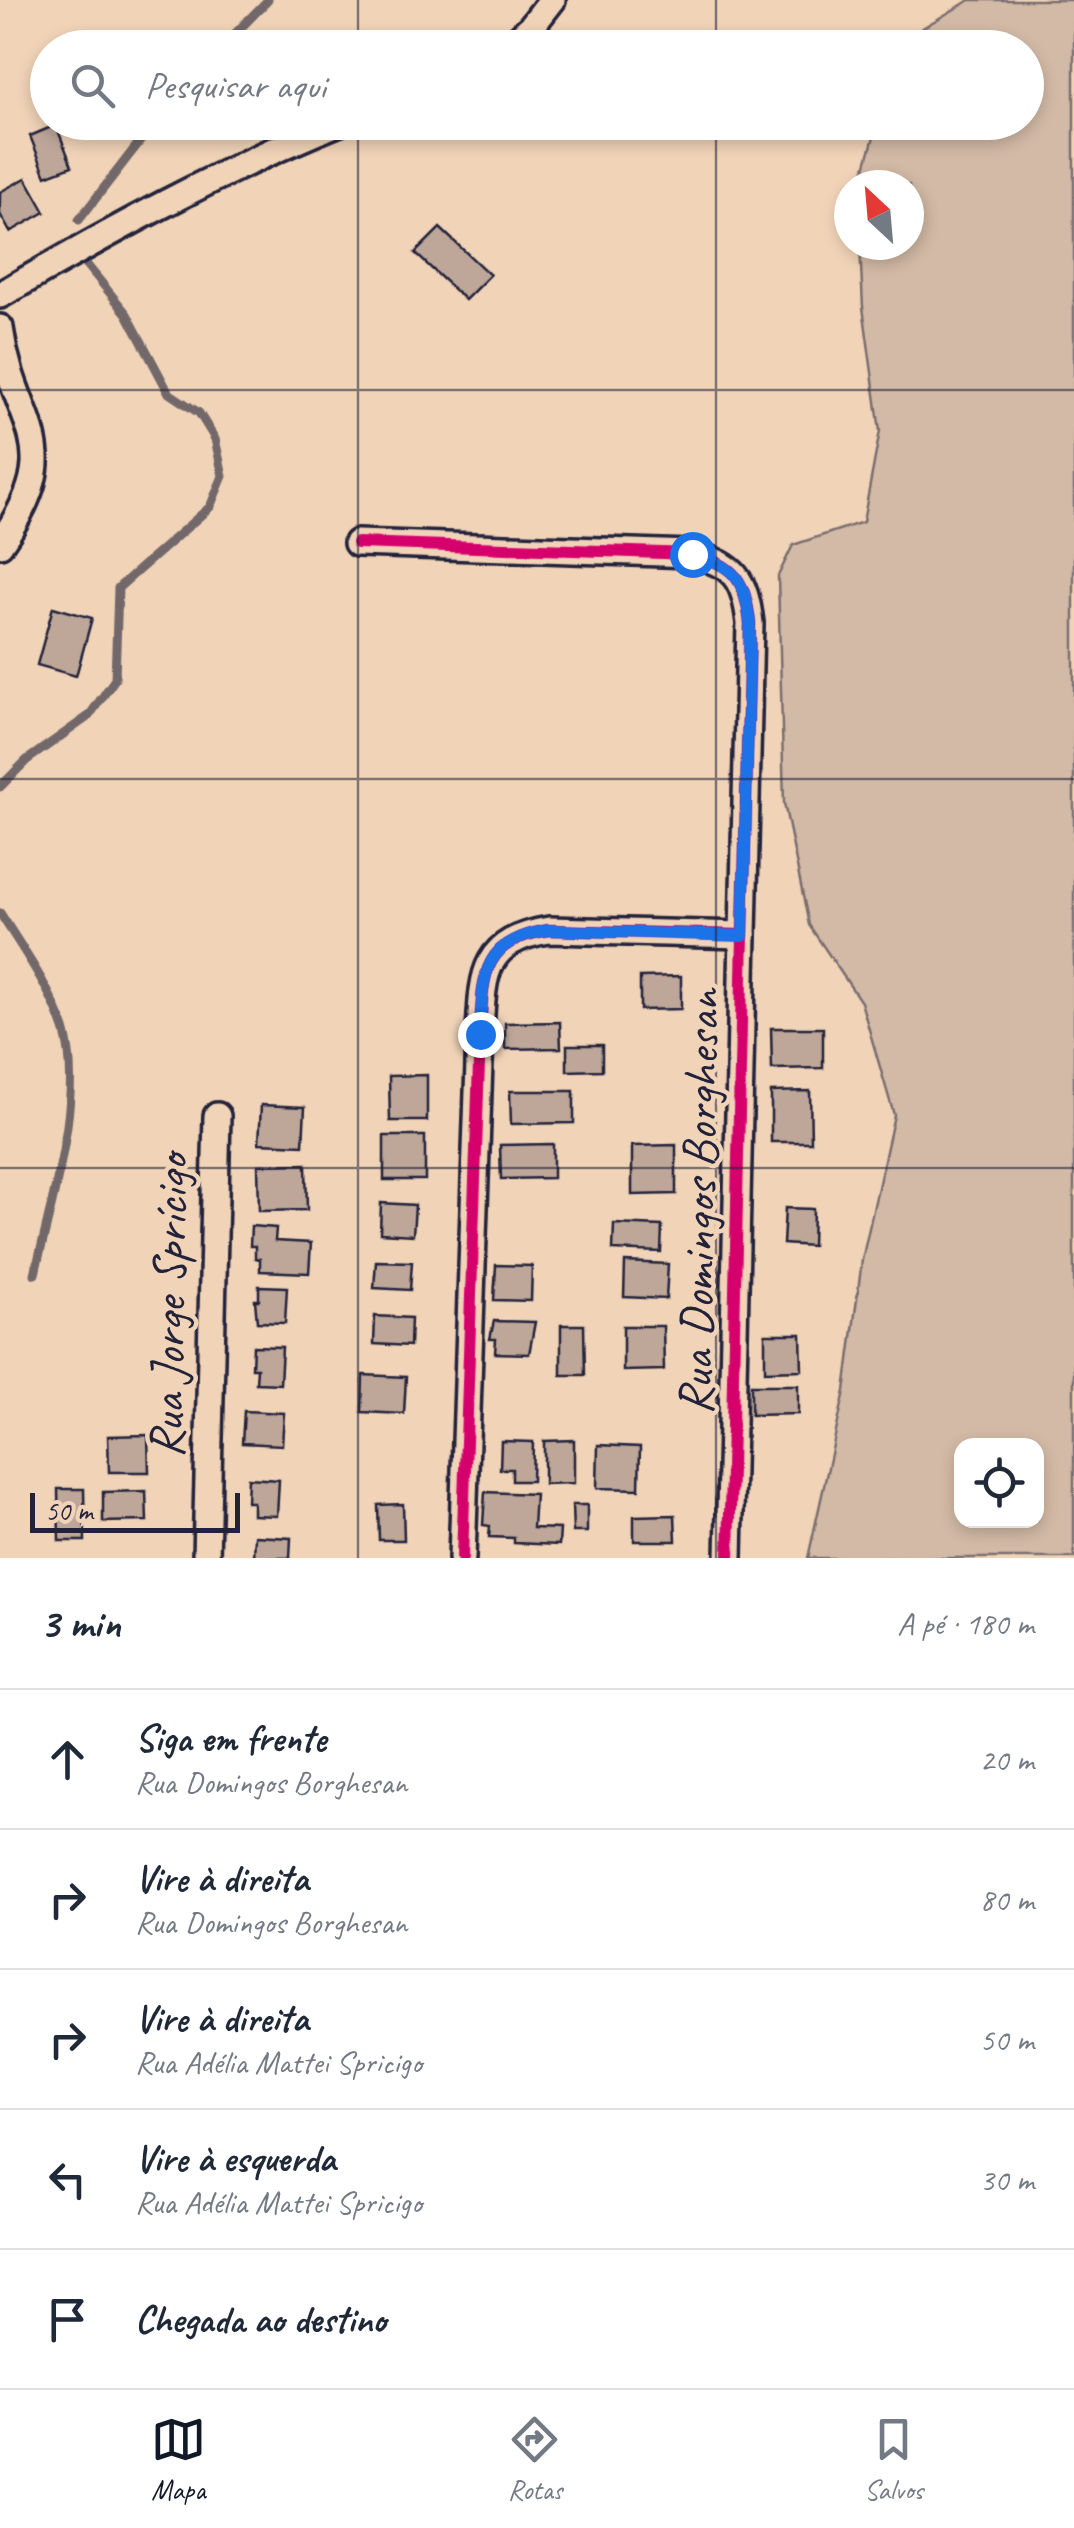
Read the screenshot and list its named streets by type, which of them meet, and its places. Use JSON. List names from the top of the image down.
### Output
{
  "streets": {
    "street": ["Rua Domingos Borghesan", "Rua Jorge Sprícigo"]
  },
  "scale_bar": "50 m",
  "north": "top left",
  "page": {
    "search": "Pesquisar aqui",
    "scale": "50 m",
    "heading": ["3 min", "A pé · 180 m"],
    "list": [
      ["Siga em frente", "Rua Domingos Borghesan", "20 m"],
      ["Vire à direita", "Rua Domingos Borghesan", "80 m"],
      ["Vire à direita", "Rua Adélia Mattei Spricigo", "50 m"],
      ["Vire à esquerda", "Rua Adélia Mattei Spricigo", "30 m"],
      "Chegada ao destino"
    ],
    "nav": ["Mapa", "Rotas", "Salvos"]
  }
}
